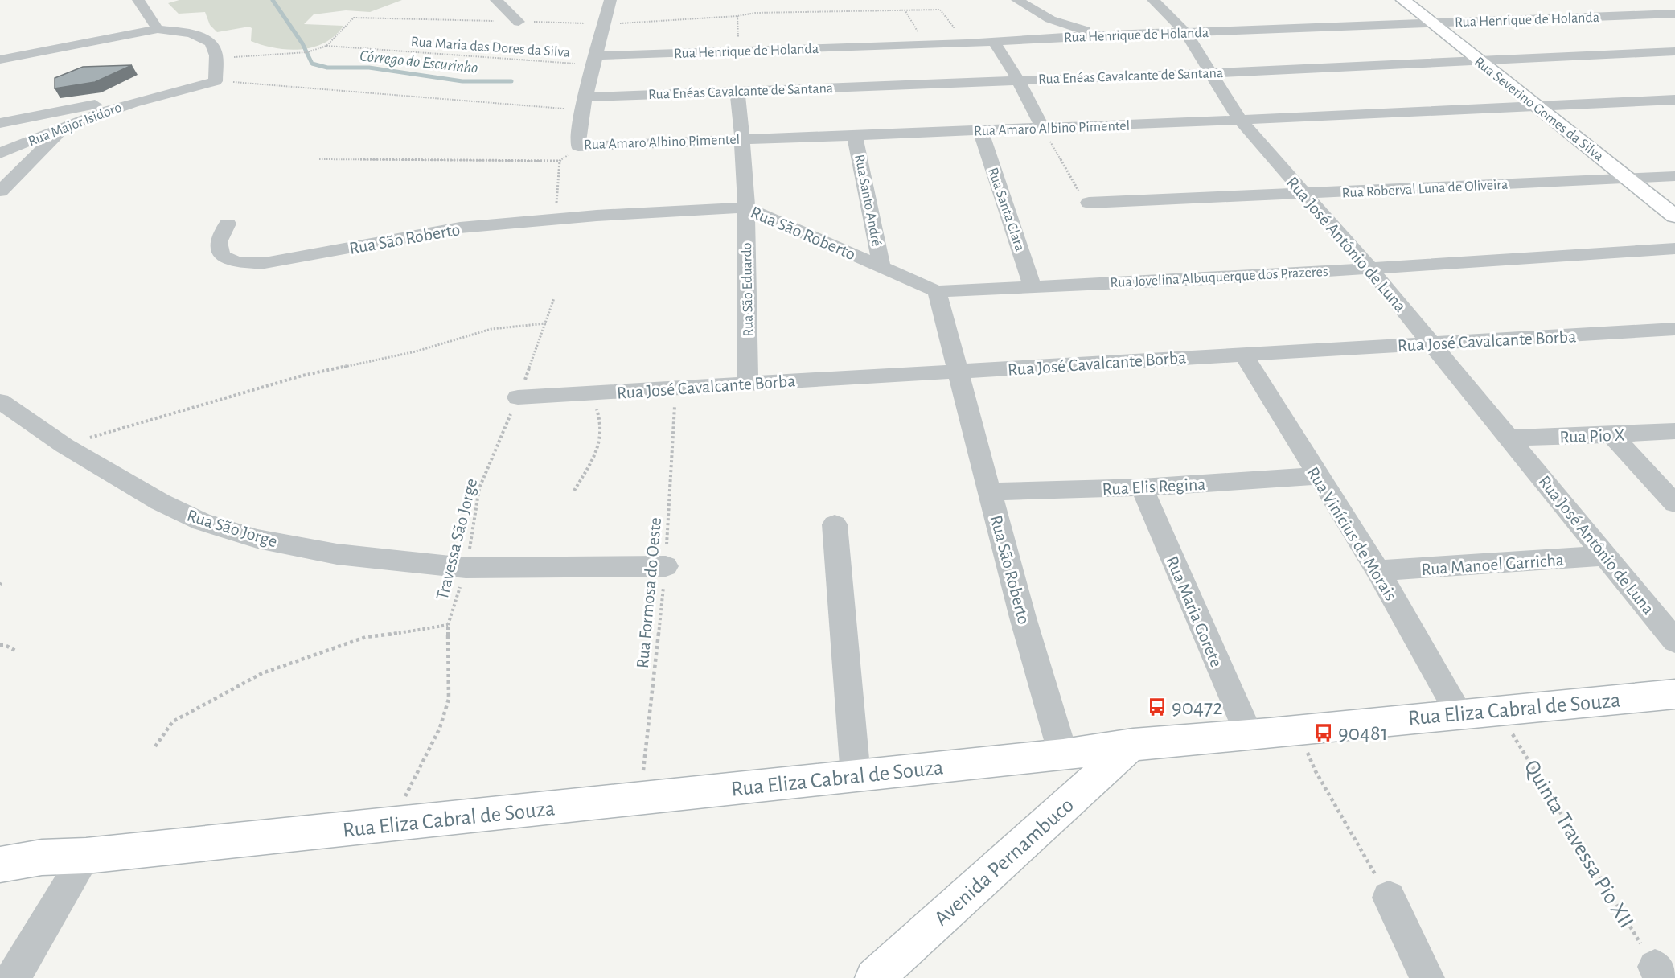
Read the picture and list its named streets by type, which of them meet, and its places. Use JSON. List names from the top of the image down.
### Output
{
  "streets": {
    "street": [
      "Rua Henrique de Holanda",
      "Rua Enéas Cavalcante de Santana",
      "Rua Severino Gomes da Silva",
      "Rua Major Isidoro",
      "Rua Amaro Albino Pimentel",
      "Rua Roberval Luna de Oliveira",
      "Rua Santo André",
      "Rua Santa Clara",
      "Rua São Roberto",
      "Rua José Antônio de Luna",
      "Rua Jovelina Albuquerque dos Prazeres",
      "Rua São Eduardo",
      "Rua José Cavalcante Borba",
      "Rua Pio X",
      "Rua Elis Regina",
      "Rua São Jorge",
      "Rua Vinícius de Morais",
      "Rua Manoel Garricha",
      "Rua Maria Gorete",
      "Rua Eliza Cabral de Souza",
      "Avenida Pernambuco"
    ],
    "path": [
      "Rua Maria das Dores da Silva",
      "Travessa São Jorge",
      "Rua Formosa do Oeste",
      "Quinta Travessa Pio XII"
    ]
  },
  "crossings": [
    ["Rua Henrique de Holanda", "Rua Maria das Dores da Silva"],
    ["Rua Henrique de Holanda", "Rua Severino Gomes da Silva"],
    ["Rua Henrique de Holanda", "Rua Amaro Albino Pimentel"],
    ["Rua Henrique de Holanda", "Rua José Antônio de Luna"],
    ["Rua Maria das Dores da Silva", "Rua Amaro Albino Pimentel"],
    ["Rua Enéas Cavalcante de Santana", "Rua Severino Gomes da Silva"],
    ["Rua Enéas Cavalcante de Santana", "Rua Amaro Albino Pimentel"],
    ["Rua Enéas Cavalcante de Santana", "Rua José Antônio de Luna"],
    ["Rua Enéas Cavalcante de Santana", "Rua São Eduardo"],
    ["Rua Severino Gomes da Silva", "Rua Amaro Albino Pimentel"],
    ["Rua Severino Gomes da Silva", "Rua Roberval Luna de Oliveira"],
    ["Rua Amaro Albino Pimentel", "Rua Santo André"],
    ["Rua Amaro Albino Pimentel", "Rua Santa Clara"],
    ["Rua Amaro Albino Pimentel", "Rua José Antônio de Luna"],
    ["Rua Amaro Albino Pimentel", "Rua São Eduardo"],
    ["Rua Roberval Luna de Oliveira", "Rua José Antônio de Luna"],
    ["Rua Santo André", "Rua São Roberto"],
    ["Rua Santa Clara", "Rua Jovelina Albuquerque dos Prazeres"],
    ["Rua São Roberto", "Rua Jovelina Albuquerque dos Prazeres"],
    ["Rua São Roberto", "Rua São Eduardo"],
    ["Rua São Roberto", "Rua José Cavalcante Borba"],
    ["Rua São Roberto", "Rua Elis Regina"],
    ["Rua São Roberto", "Rua Eliza Cabral de Souza"],
    ["Rua José Antônio de Luna", "Rua Jovelina Albuquerque dos Prazeres"],
    ["Rua José Antônio de Luna", "Rua José Cavalcante Borba"],
    ["Rua José Antônio de Luna", "Rua Pio X"],
    ["Rua José Antônio de Luna", "Rua Manoel Garricha"],
    ["Rua São Eduardo", "Rua José Cavalcante Borba"],
    ["Rua José Cavalcante Borba", "Rua Vinícius de Morais"],
    ["Rua José Cavalcante Borba", "Travessa São Jorge"],
    ["Rua José Cavalcante Borba", "Rua Formosa do Oeste"],
    ["Rua Elis Regina", "Rua Vinícius de Morais"],
    ["Rua Elis Regina", "Rua Maria Gorete"],
    ["Rua São Jorge", "Travessa São Jorge"],
    ["Rua São Jorge", "Rua Formosa do Oeste"],
    ["Rua Vinícius de Morais", "Rua Manoel Garricha"],
    ["Rua Vinícius de Morais", "Rua Eliza Cabral de Souza"],
    ["Rua Formosa do Oeste", "Rua Eliza Cabral de Souza"],
    ["Rua Maria Gorete", "Rua Eliza Cabral de Souza"],
    ["Rua Eliza Cabral de Souza", "Quinta Travessa Pio XII"],
    ["Rua Eliza Cabral de Souza", "Avenida Pernambuco"]
  ],
  "water": ["Córrego do Escurinho"],
  "places": {
    "bus stop": ["90472", "90481"]
  }
}
